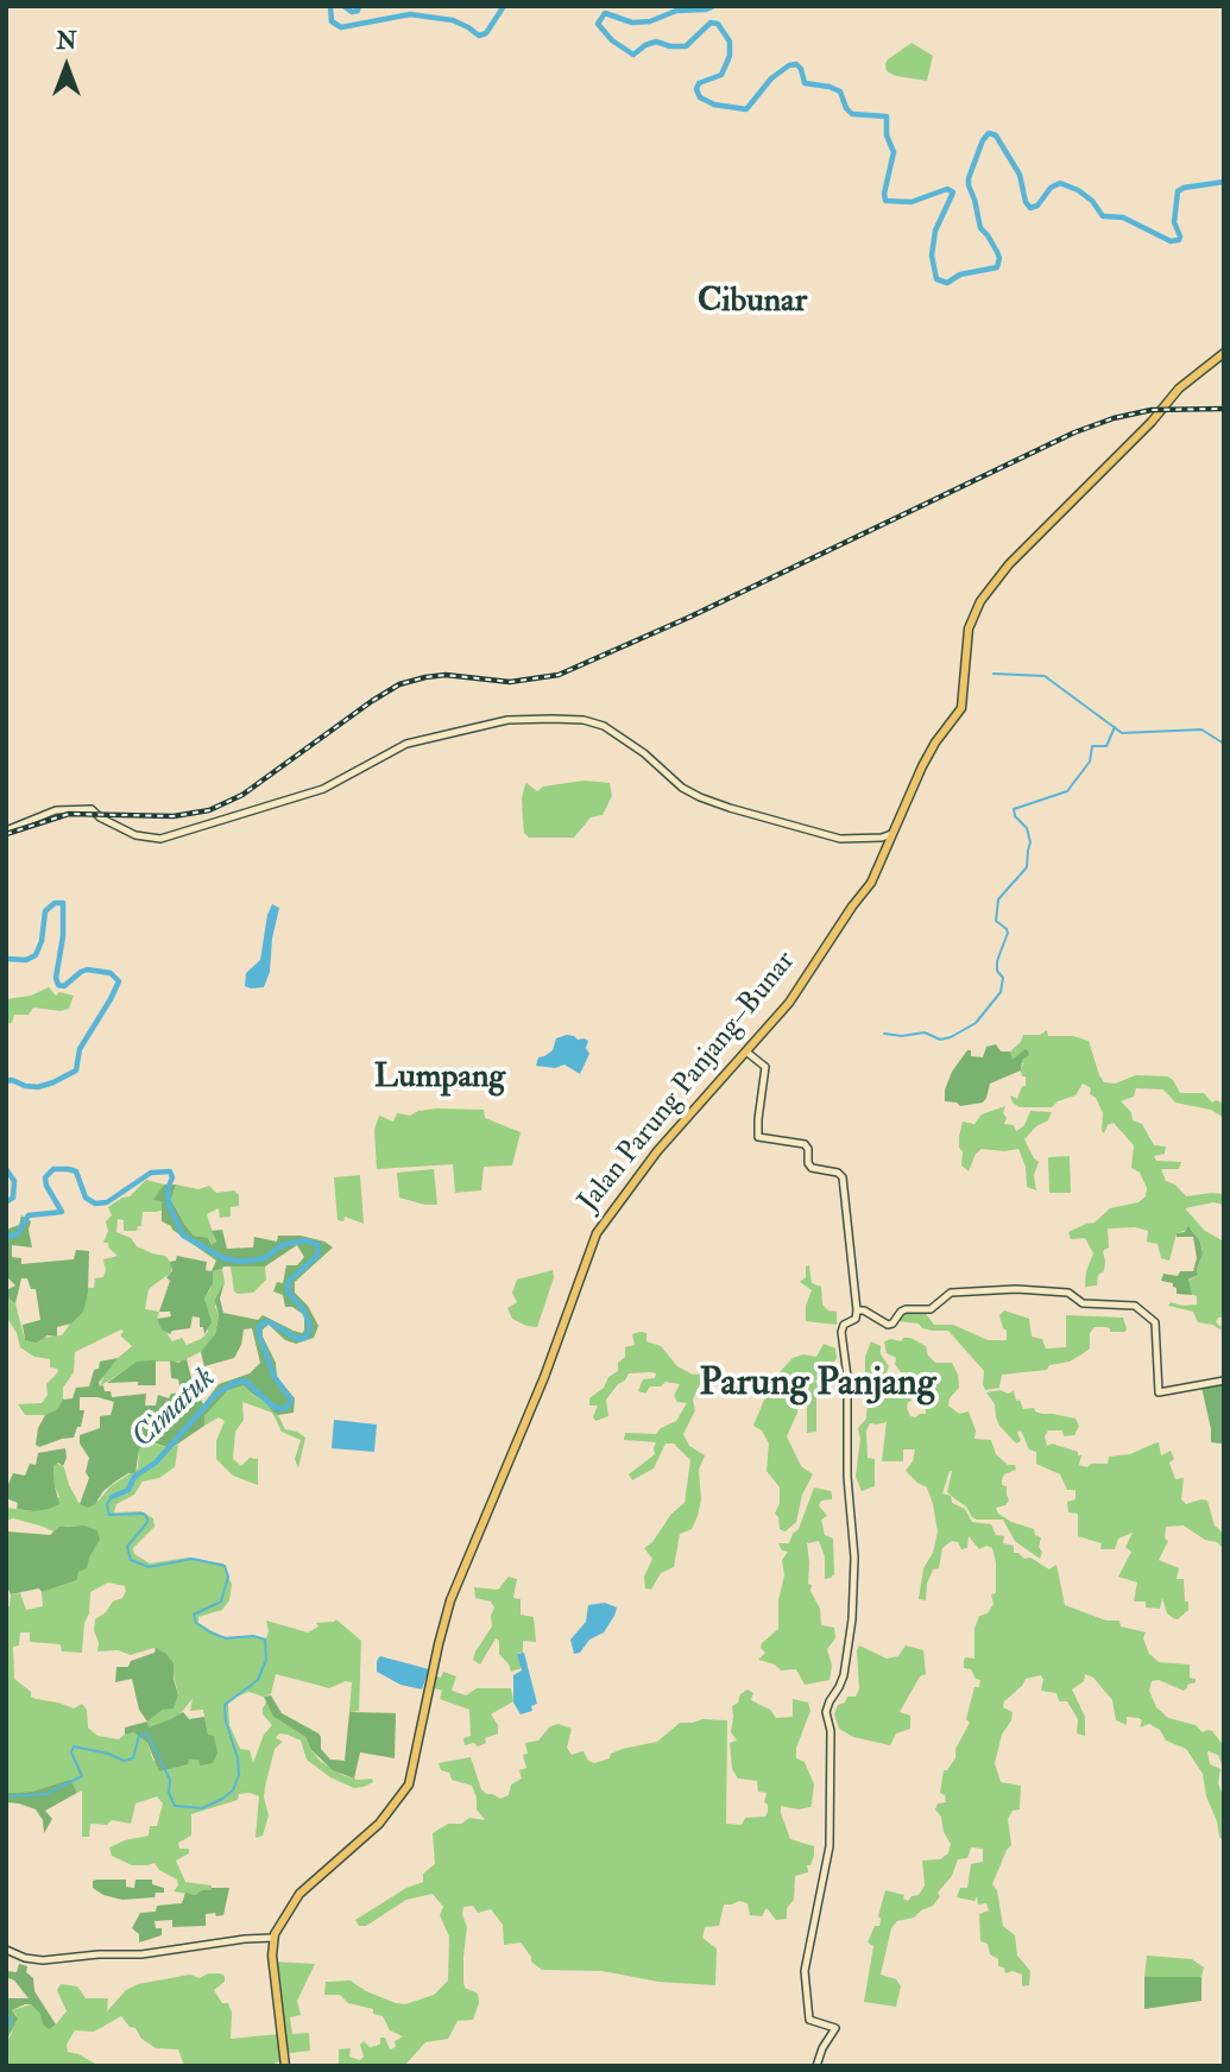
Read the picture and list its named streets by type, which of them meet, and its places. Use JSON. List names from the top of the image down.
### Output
{
  "streets": {
    "main road": ["Jalan Parung Panjang–Bunar"]
  },
  "districts": ["Cibunar", "Lumpang", "Parung Panjang"],
  "water": ["Cimatuk"],
  "north": "top"
}
